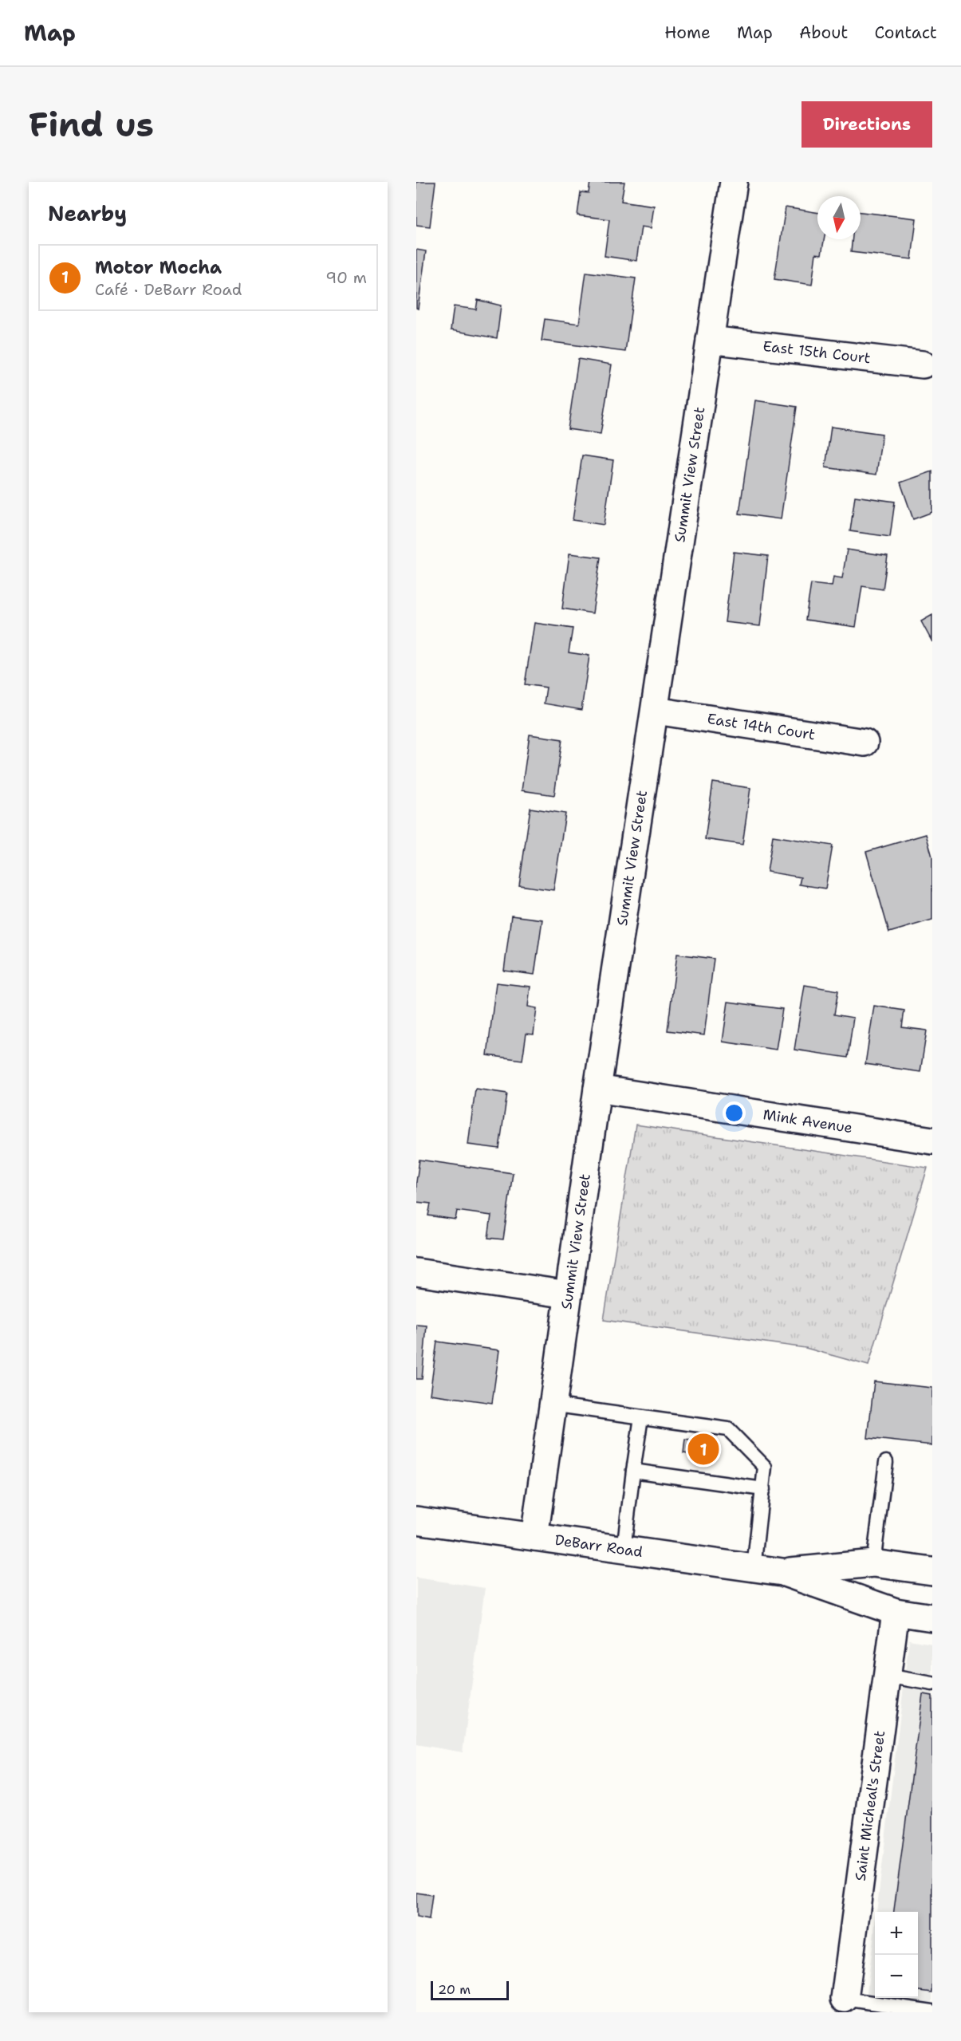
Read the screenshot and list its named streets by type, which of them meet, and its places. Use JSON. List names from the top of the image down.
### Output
{
  "streets": {
    "street": [
      "East 15th Court",
      "Summit View Street",
      "East 14th Court",
      "Mink Avenue",
      "DeBarr Road",
      "Saint Micheal's Street"
    ]
  },
  "crossings": [
    ["East 15th Court", "Summit View Street"],
    ["Summit View Street", "East 14th Court"],
    ["Summit View Street", "Mink Avenue"],
    ["Summit View Street", "DeBarr Road"],
    ["DeBarr Road", "Saint Micheal's Street"]
  ],
  "scale_bar": "20 m",
  "north": "bottom",
  "page": {
    "header": "Map",
    "nav": [
      "Home",
      "Map",
      "About",
      "Contact"
    ],
    "buttons": "Directions",
    "title": "Find us",
    "heading": "Nearby",
    "list": [
      {
        "mark": "1",
        "name": "Motor Mocha",
        "note": "Café · DeBarr Road",
        "value": "90 m"
      }
    ],
    "pins": "1",
    "map_buttons": ["+", "−"],
    "scale": "20 m"
  }
}
